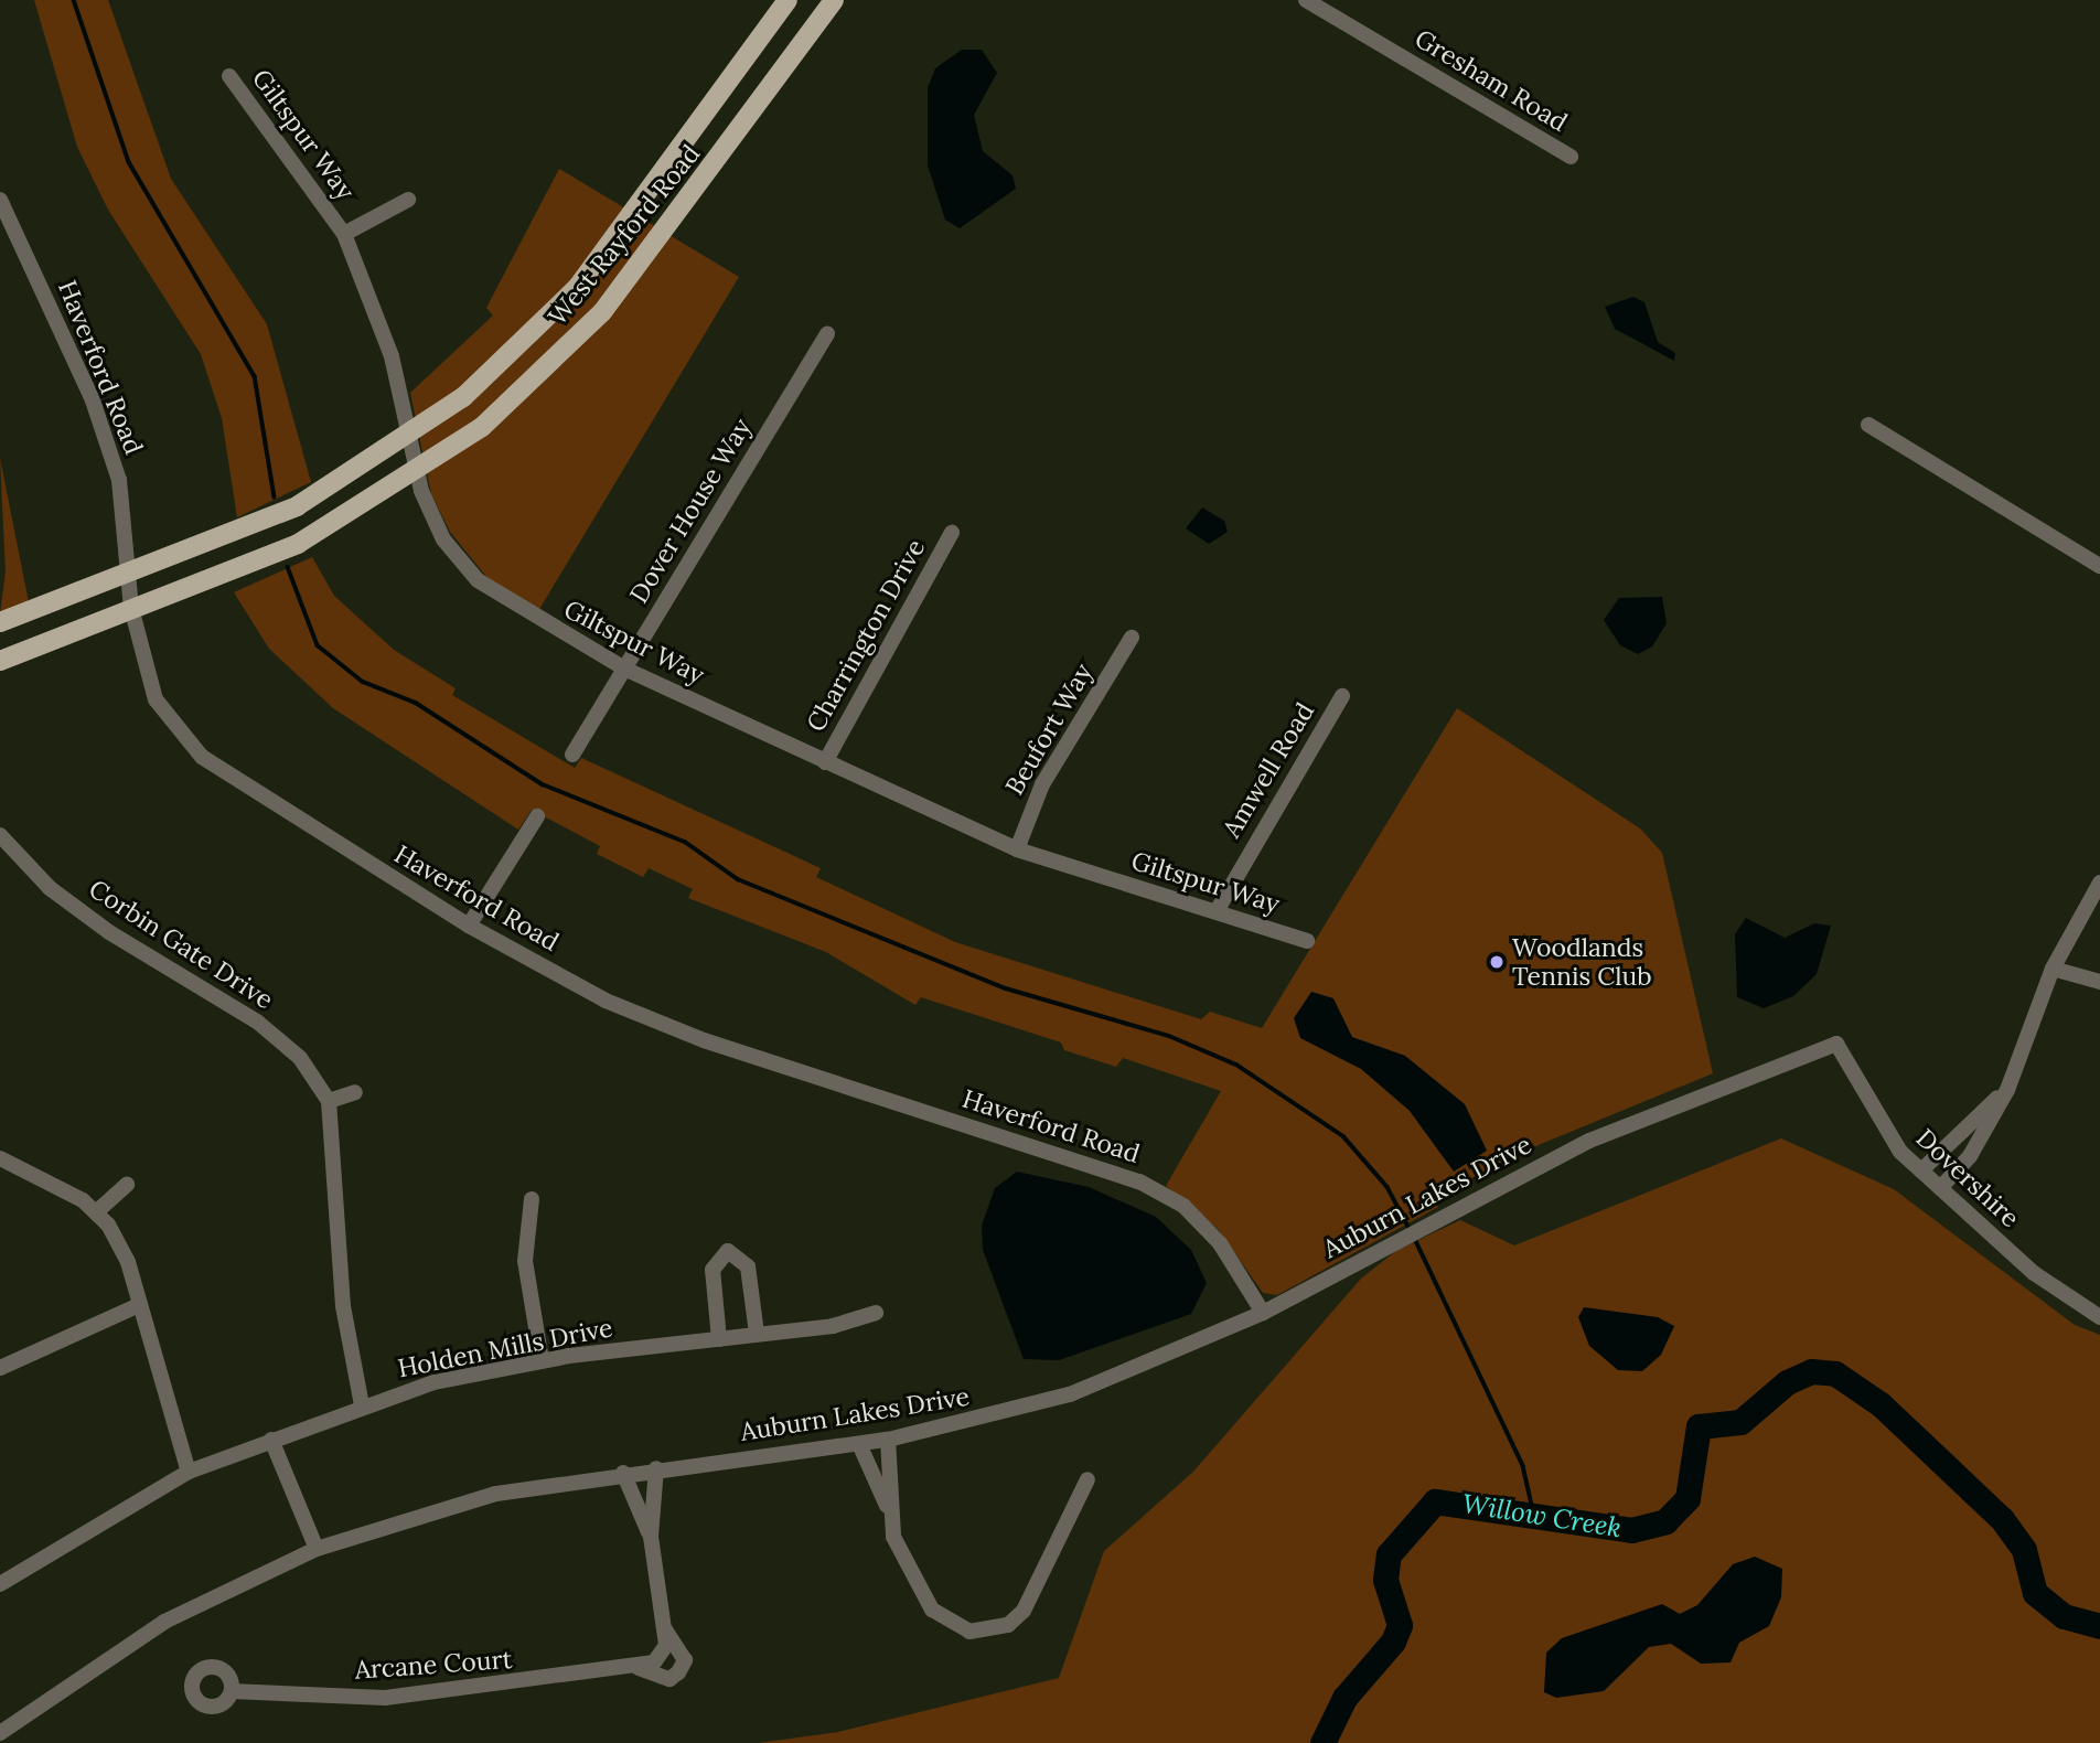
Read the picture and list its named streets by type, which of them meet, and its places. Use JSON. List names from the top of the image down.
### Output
{
  "streets": {
    "main road": ["West Rayford Road"],
    "street": [
      "Gresham Road",
      "Giltspur Way",
      "Haverford Road",
      "Dover House Way",
      "Charrington Drive",
      "Beufort Way",
      "Amwell Road",
      "Corbin Gate Drive",
      "Dovershire",
      "Auburn Lakes Drive",
      "Holden Mills Drive",
      "Arcane Court"
    ]
  },
  "crossings": [
    ["Giltspur Way", "West Rayford Road"],
    ["Giltspur Way", "Dover House Way"],
    ["Giltspur Way", "Charrington Drive"],
    ["Giltspur Way", "Beufort Way"],
    ["Giltspur Way", "Amwell Road"],
    ["West Rayford Road", "Haverford Road"],
    ["Haverford Road", "Auburn Lakes Drive"],
    ["Corbin Gate Drive", "Holden Mills Drive"],
    ["Dovershire", "Auburn Lakes Drive"],
    ["Auburn Lakes Drive", "Arcane Court"]
  ],
  "water": ["Willow Creek"],
  "places": ["Woodlands Tennis Club"]
}
